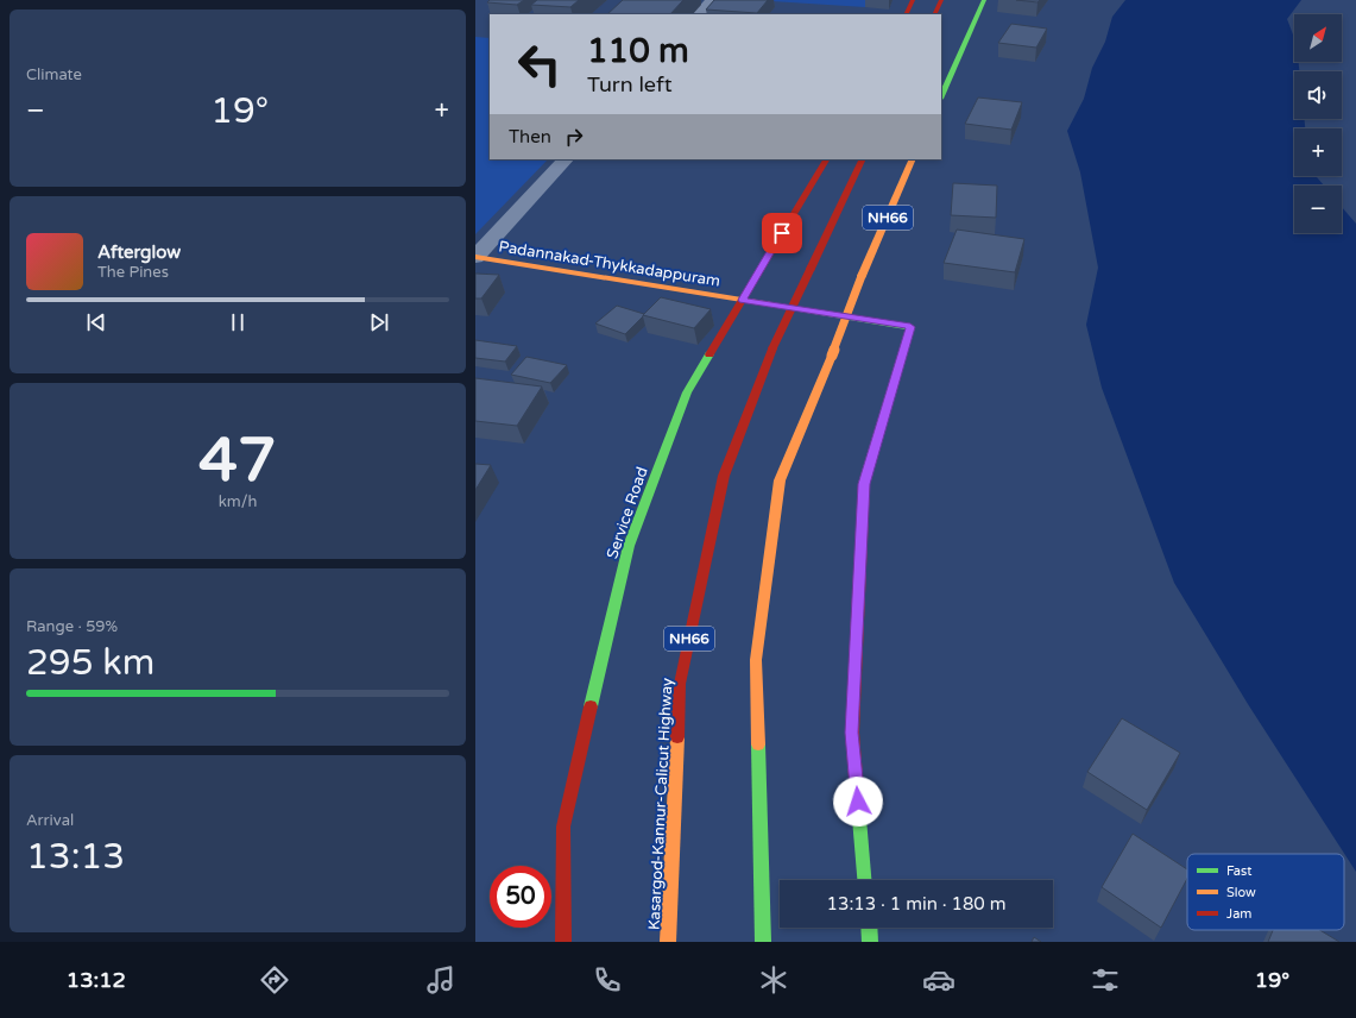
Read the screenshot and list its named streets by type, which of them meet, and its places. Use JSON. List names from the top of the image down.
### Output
{
  "streets": {
    "main road": [
      "NH66",
      "Padannakad-Thykkadappuram",
      "Service Road",
      "Kasargod-Kannur-Calicut Highway"
    ]
  },
  "crossings": [
    ["Padannakad-Thykkadappuram", "Service Road"]
  ],
  "legend": ["Fast", "Slow", "Jam"],
  "north": "top right",
  "page": {
    "tile": [
      "Climate",
      ["47", "km/h"],
      ["Range · 59%", "295 km"],
      ["Arrival", "13:13"]
    ],
    "map_buttons": ["+", "−"],
    "turn": ["110 m", "Turn left"],
    "heat": ["−", "19°", "+"],
    "then": "Then",
    "song": ["Afterglow", "The Pines"],
    "limit": "50",
    "trip": "13:13 · 1 min · 180 m",
    "tabs": ["13:12", "19°"]
  }
}
